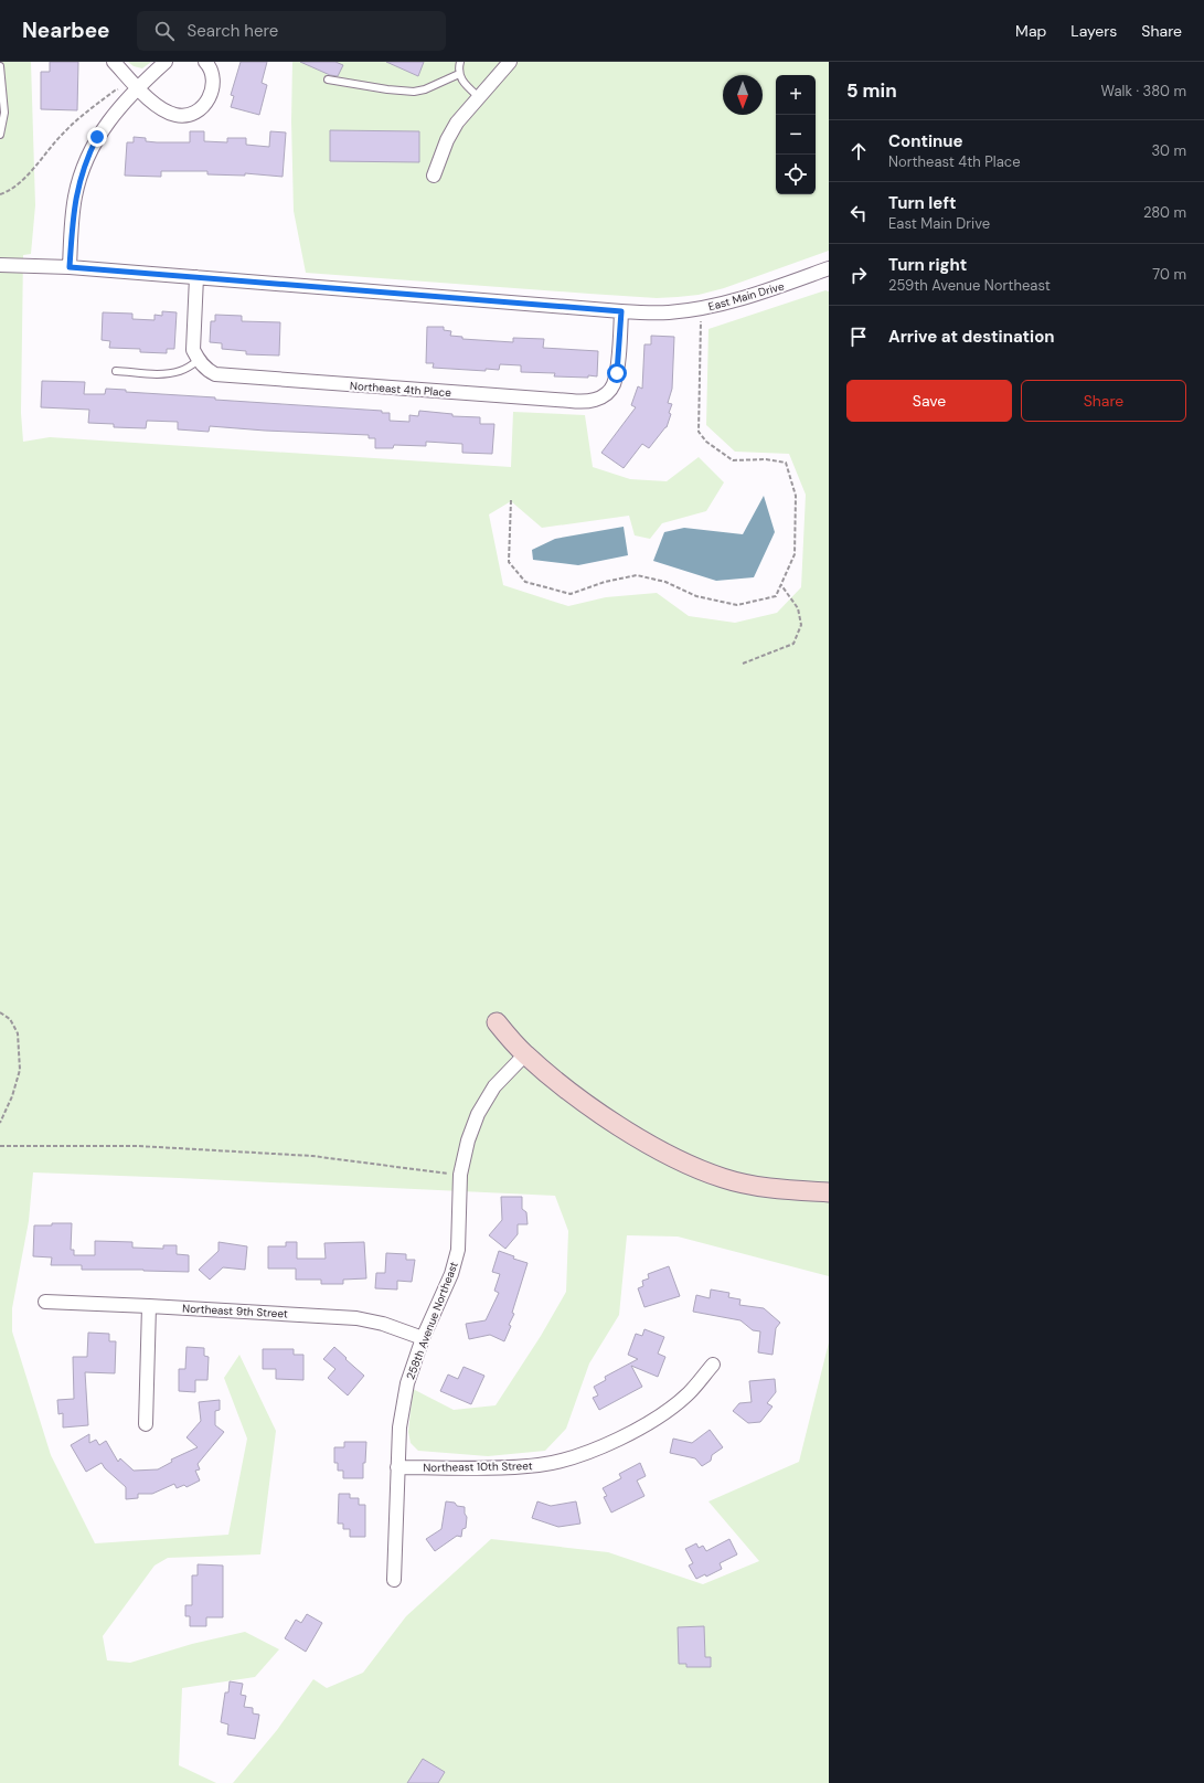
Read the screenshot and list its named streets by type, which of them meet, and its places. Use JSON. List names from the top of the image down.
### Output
{
  "streets": {
    "street": [
      "East Main Drive",
      "Northeast 4th Place",
      "Northeast 9th Street",
      "258th Avenue Northeast",
      "Northeast 10th Street"
    ]
  },
  "crossings": [
    ["East Main Drive", "Northeast 4th Place"],
    ["Northeast 9th Street", "258th Avenue Northeast"],
    ["258th Avenue Northeast", "Northeast 10th Street"]
  ],
  "north": "bottom",
  "page": {
    "header": "Nearbee",
    "search": "Search here",
    "nav": ["Map", "Layers", "Share"],
    "heading": ["5 min", "Walk · 380 m"],
    "map_buttons": ["+", "−"],
    "list": [
      ["Continue", "Northeast 4th Place", "30 m"],
      ["Turn left", "East Main Drive", "280 m"],
      ["Turn right", "259th Avenue Northeast", "70 m"],
      "Arrive at destination"
    ],
    "buttons": ["Save", "Share"]
  }
}
